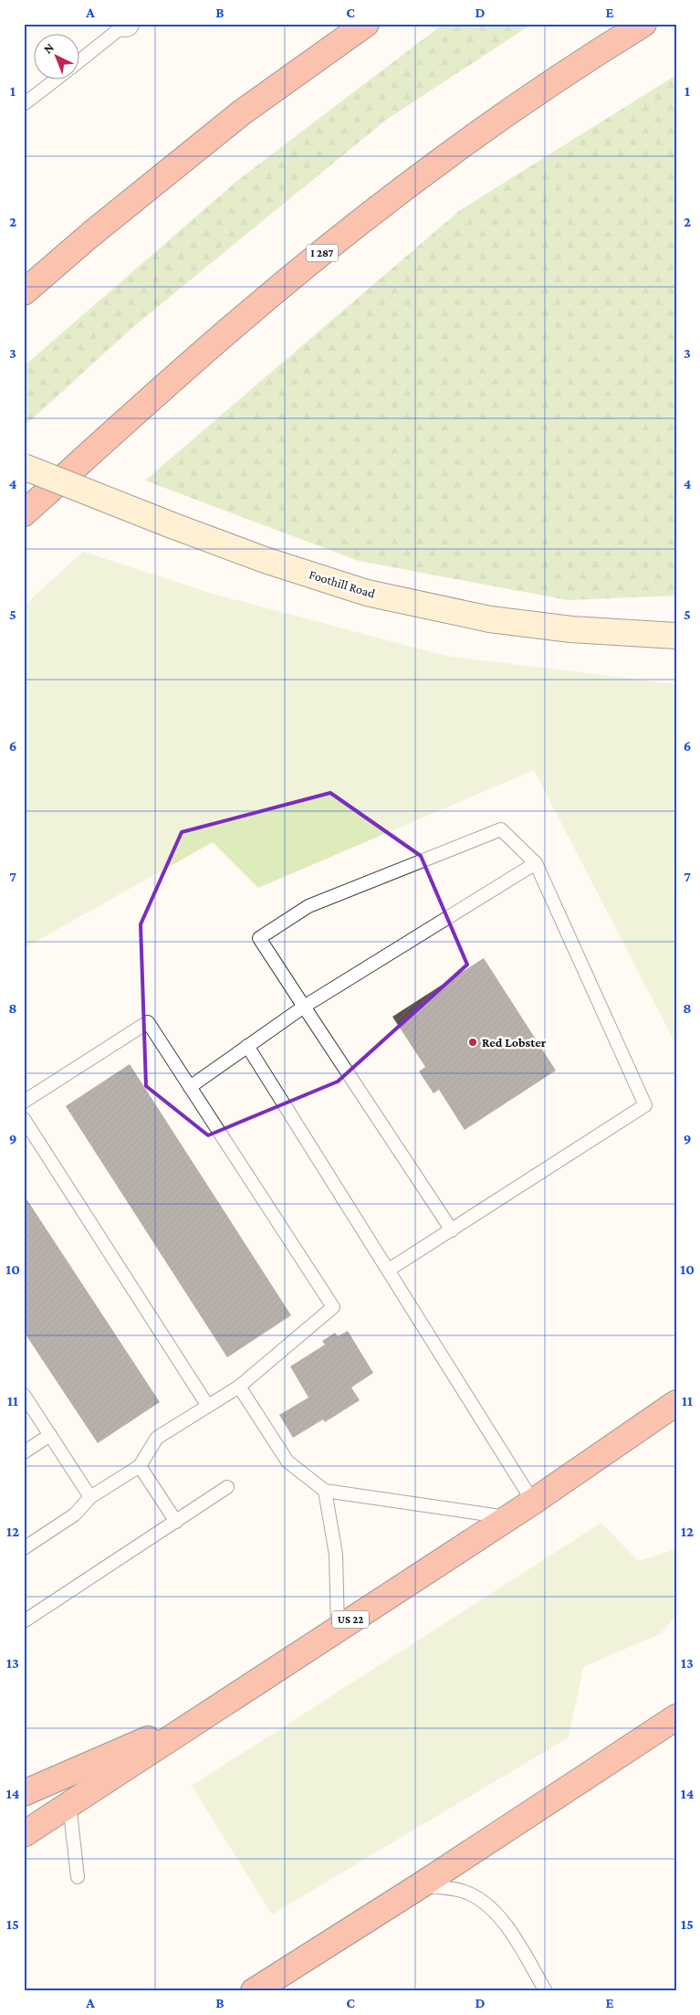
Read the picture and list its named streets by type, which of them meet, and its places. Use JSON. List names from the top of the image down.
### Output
{
  "streets": {
    "highway": ["I 287", "US 22"],
    "street": ["Foothill Road"]
  },
  "places": ["Red Lobster"],
  "north": "top left",
  "grid": {
    "columns": [
      "A",
      "B",
      "C",
      "D",
      "E"
    ],
    "rows": [
      "1",
      "2",
      "3",
      "4",
      "5",
      "6",
      "7",
      "8",
      "9",
      "10",
      "11",
      "12",
      "13",
      "14",
      "15"
    ]
  }
}
